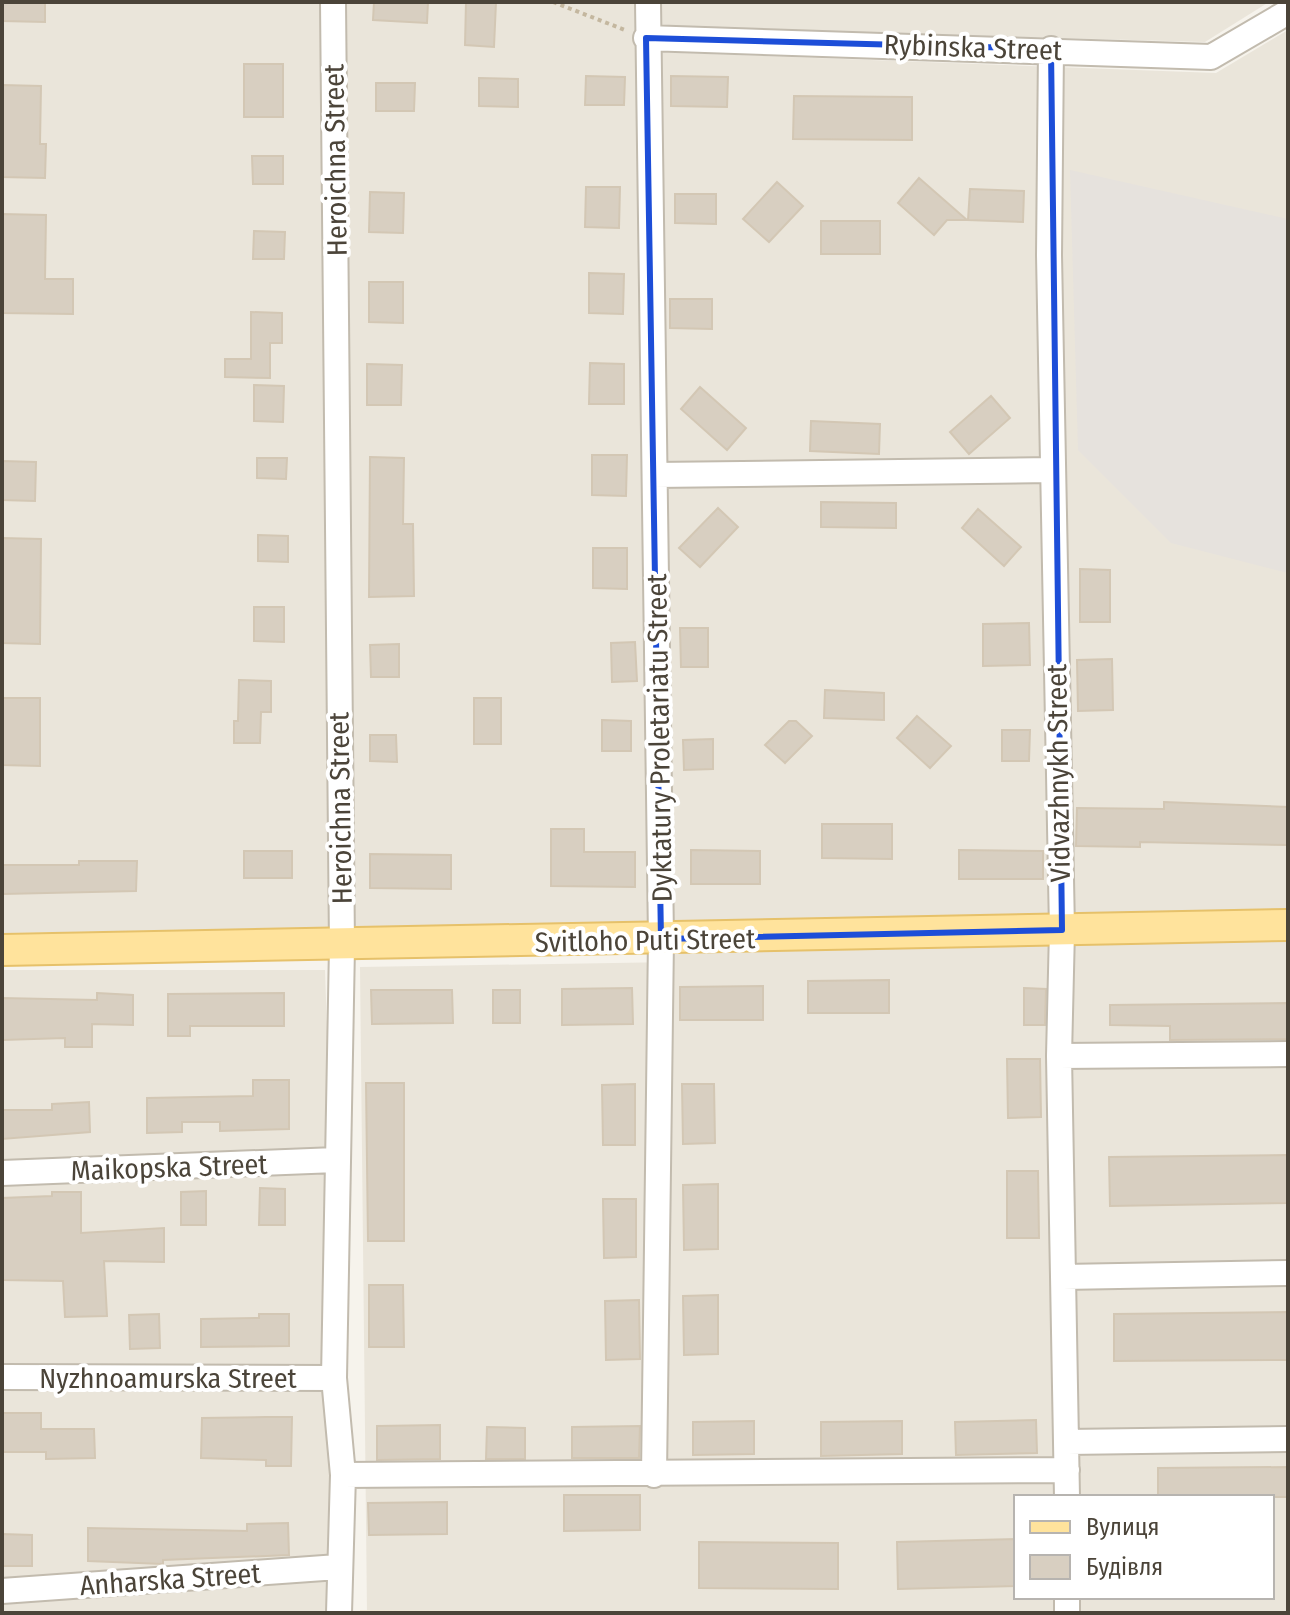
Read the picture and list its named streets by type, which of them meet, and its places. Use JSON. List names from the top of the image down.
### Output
{
  "streets": {
    "main road": ["Svitloho Puti Street"],
    "street": [
      "Rybinska Street",
      "Heroichna Street",
      "Dyktatury Proletariatu Street",
      "Vidvazhnykh Street",
      "Maikopska Street",
      "Nyzhnoamurska Street",
      "Anharska Street"
    ]
  },
  "crossings": [
    ["Rybinska Street", "Dyktatury Proletariatu Street"],
    ["Rybinska Street", "Vidvazhnykh Street"],
    ["Heroichna Street", "Svitloho Puti Street"],
    ["Heroichna Street", "Maikopska Street"],
    ["Heroichna Street", "Nyzhnoamurska Street"],
    ["Heroichna Street", "Anharska Street"],
    ["Dyktatury Proletariatu Street", "Svitloho Puti Street"],
    ["Vidvazhnykh Street", "Svitloho Puti Street"]
  ],
  "legend": ["Вулиця", "Будівля"]
}
